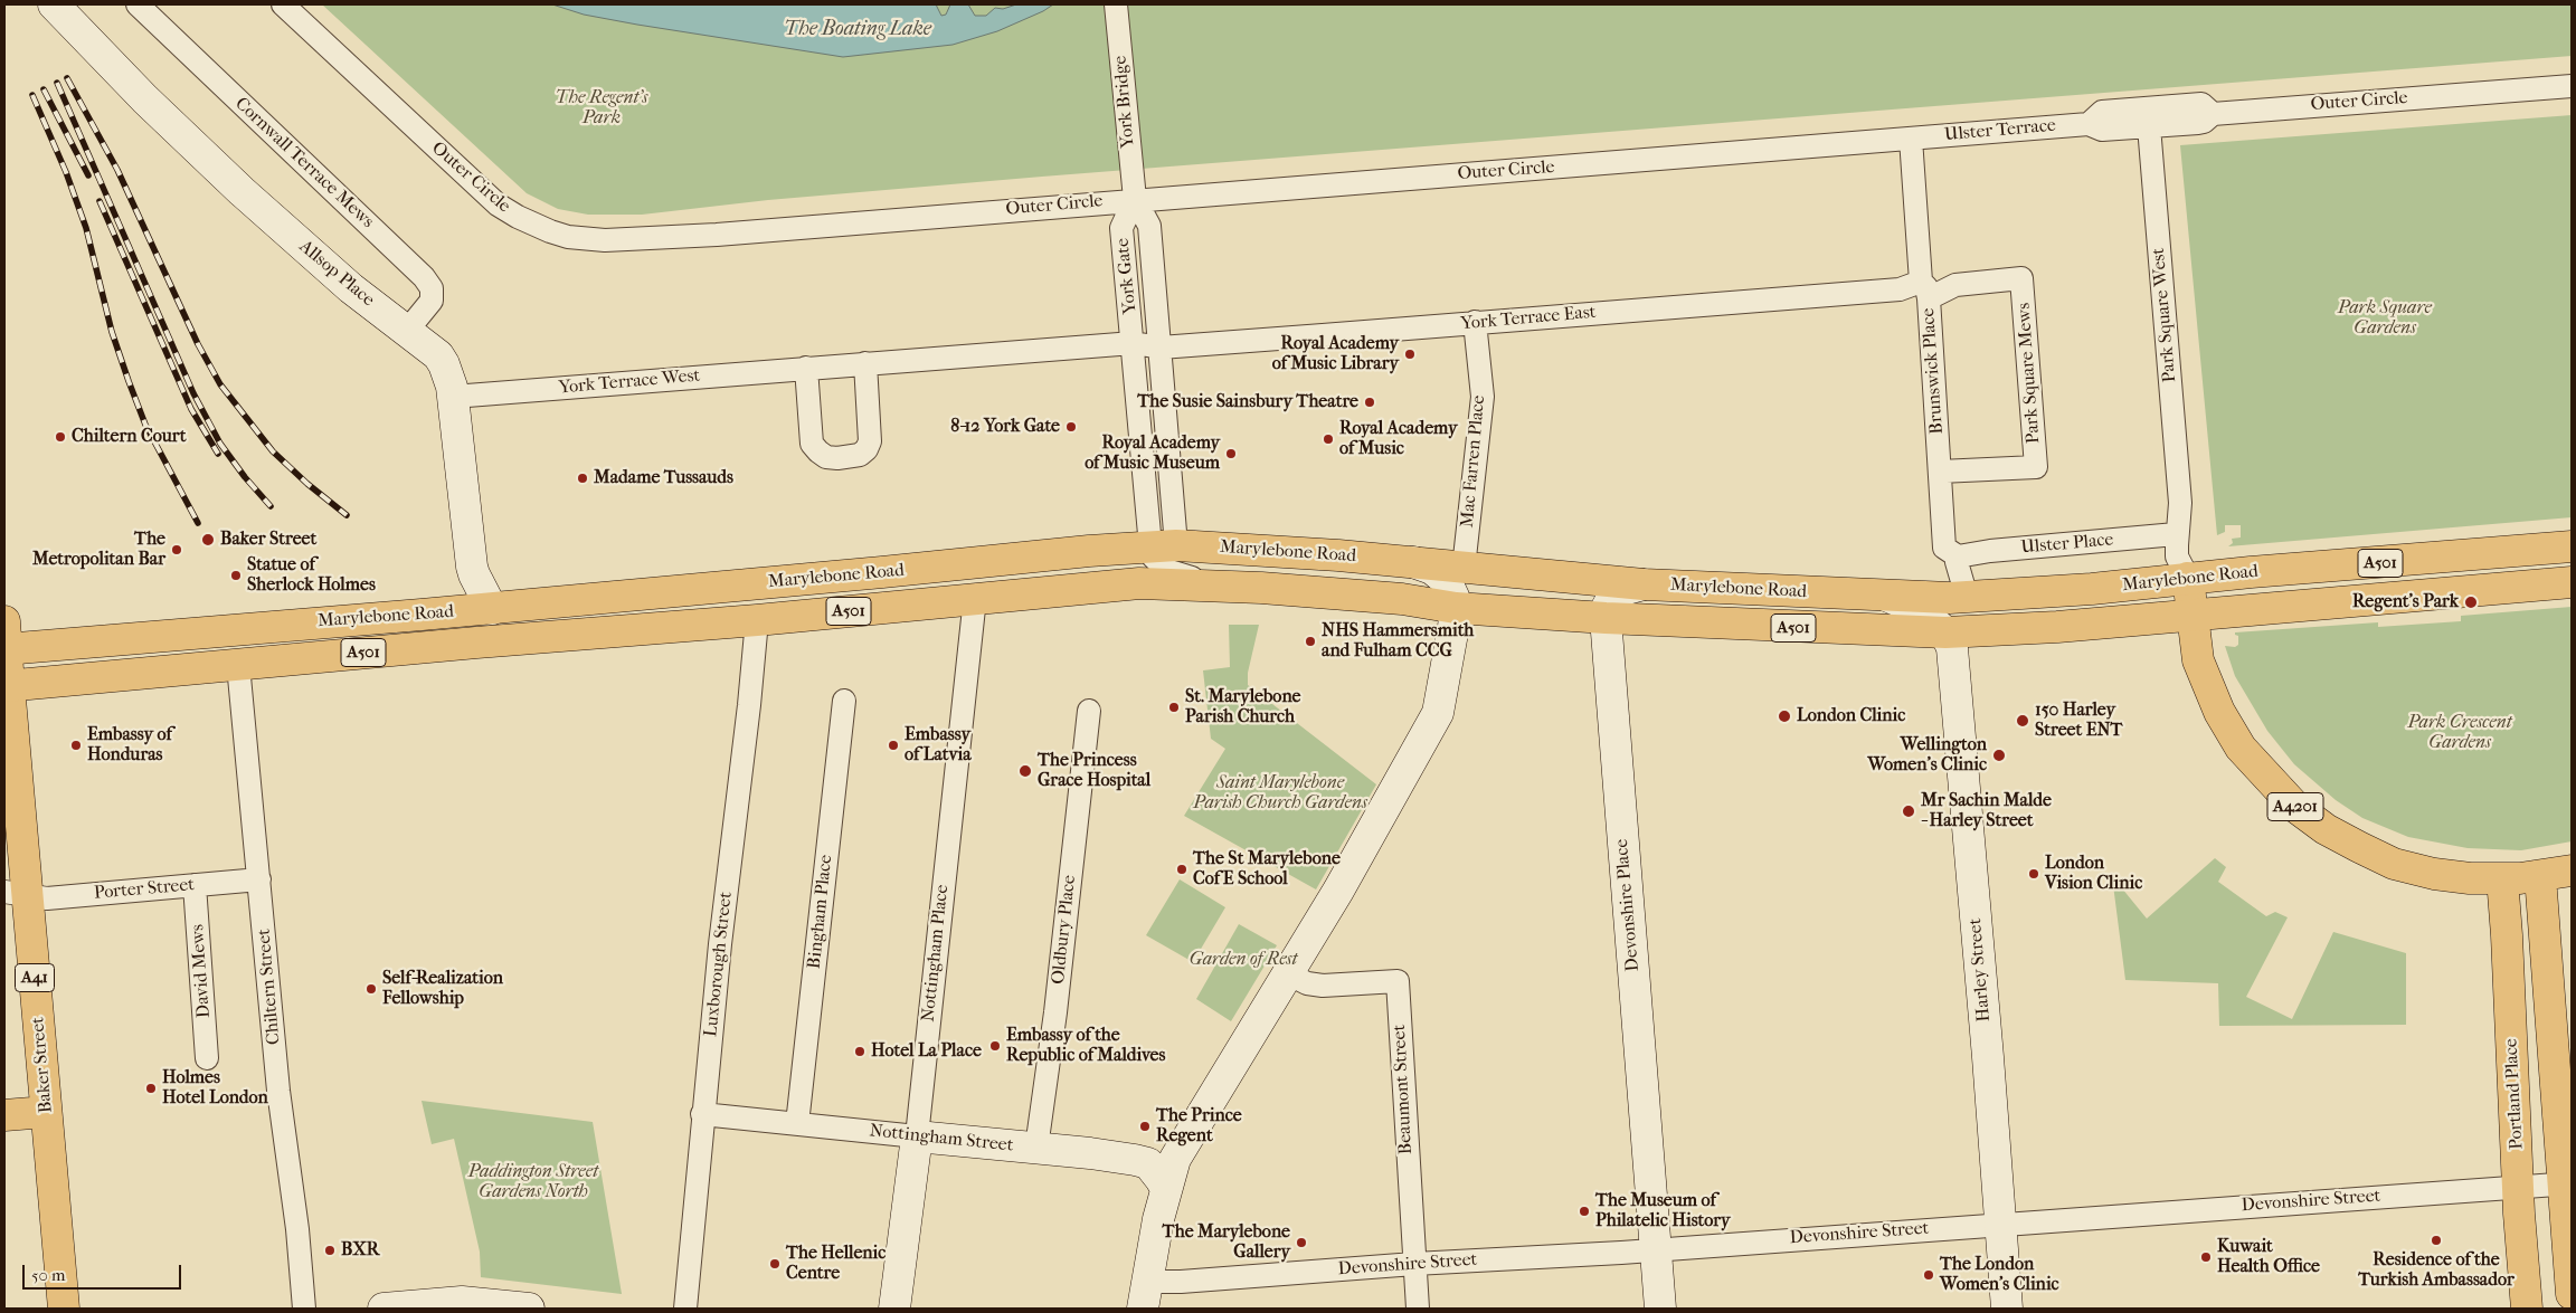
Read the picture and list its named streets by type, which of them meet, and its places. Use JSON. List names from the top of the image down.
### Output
{
  "streets": {
    "main road": [
      "Park Square West",
      "Marylebone Road",
      "A501",
      "A4201",
      "A41",
      "Baker Street",
      "Portland Place"
    ],
    "street": [
      "York Bridge",
      "Outer Circle",
      "Ulster Terrace",
      "Cornwall Terrace Mews",
      "Allsop Place",
      "York Gate",
      "York Terrace East",
      "Brunswick Place",
      "Park Square Mews",
      "York Terrace West",
      "Mac Farren Place",
      "Ulster Place",
      "Porter Street",
      "Devonshire Place",
      "Bingham Place",
      "Oldbury Place",
      "Nottingham Place",
      "Luxborough Street",
      "Harley Street",
      "David Mews",
      "Chiltern Street",
      "Beaumont Street",
      "Nottingham Street",
      "Devonshire Street"
    ]
  },
  "crossings": [
    ["York Bridge", "Outer Circle"],
    ["York Bridge", "York Gate"],
    ["Outer Circle", "Ulster Terrace"],
    ["Outer Circle", "York Gate"],
    ["Outer Circle", "Park Square West"],
    ["Outer Circle", "Brunswick Place"],
    ["Ulster Terrace", "Park Square West"],
    ["Ulster Terrace", "Brunswick Place"],
    ["Cornwall Terrace Mews", "Allsop Place"],
    ["Allsop Place", "York Terrace West"],
    ["Allsop Place", "Marylebone Road"],
    ["York Gate", "York Terrace East"],
    ["York Gate", "York Terrace West"],
    ["York Gate", "Marylebone Road"],
    ["Park Square West", "Ulster Place"],
    ["Park Square West", "Marylebone Road"],
    ["Park Square West", "A4201"],
    ["York Terrace East", "Brunswick Place"],
    ["York Terrace East", "Park Square Mews"],
    ["York Terrace East", "York Terrace West"],
    ["York Terrace East", "Mac Farren Place"],
    ["Brunswick Place", "Park Square Mews"],
    ["Brunswick Place", "Ulster Place"],
    ["Brunswick Place", "Marylebone Road"],
    ["Mac Farren Place", "Marylebone Road"],
    ["Marylebone Road", "A4201"],
    ["Marylebone Road", "Devonshire Place"],
    ["Marylebone Road", "Nottingham Place"],
    ["Marylebone Road", "Luxborough Street"],
    ["Marylebone Road", "Harley Street"],
    ["Marylebone Road", "Chiltern Street"],
    ["Marylebone Road", "Baker Street"],
    ["A4201", "Portland Place"],
    ["Porter Street", "David Mews"],
    ["Porter Street", "Chiltern Street"],
    ["Porter Street", "Baker Street"],
    ["Devonshire Place", "Devonshire Street"],
    ["Bingham Place", "Nottingham Street"],
    ["Oldbury Place", "Nottingham Street"],
    ["Nottingham Place", "Nottingham Street"],
    ["Luxborough Street", "Nottingham Street"],
    ["Harley Street", "Devonshire Street"],
    ["Beaumont Street", "Devonshire Street"],
    ["Portland Place", "Devonshire Street"]
  ],
  "water": ["The Boating Lake"],
  "parks": [
    "The Regent's Park",
    "Park Square Gardens",
    "Park Crescent Gardens",
    "Saint Marylebone Parish Church Gardens",
    "Garden of Rest",
    "Paddington Street Gardens North"
  ],
  "places": [
    "Royal Academy of Music Library",
    "The Susie Sainsbury Theatre",
    "8-12 York Gate",
    "Chiltern Court",
    "Royal Academy of Music",
    "Royal Academy of Music Museum",
    "Madame Tussauds",
    "Baker Street",
    "The Metropolitan Bar",
    "Statue of Sherlock Holmes",
    "Regent's Park",
    "NHS Hammersmith and Fulham CCG",
    "St. Marylebone Parish Church",
    "London Clinic",
    "150 Harley Street ENT",
    "Embassy of Honduras",
    "Embassy of Latvia",
    "Wellington Women's Clinic",
    "The Princess Grace Hospital",
    "Mr Sachin Malde - Harley Street",
    "The St Marylebone CofE School",
    "London Vision Clinic",
    "Self-Realization Fellowship",
    "Embassy of the Republic of Maldives",
    "Hotel La Place",
    "Holmes Hotel London",
    "The Prince Regent",
    "The Museum of Philatelic History",
    "Residence of the Turkish Ambassador",
    "The Marylebone Gallery",
    "BXR",
    "Kuwait Health Office",
    "The Hellenic Centre",
    "The London Women's Clinic"
  ],
  "scale_bar": "50 m"
}
